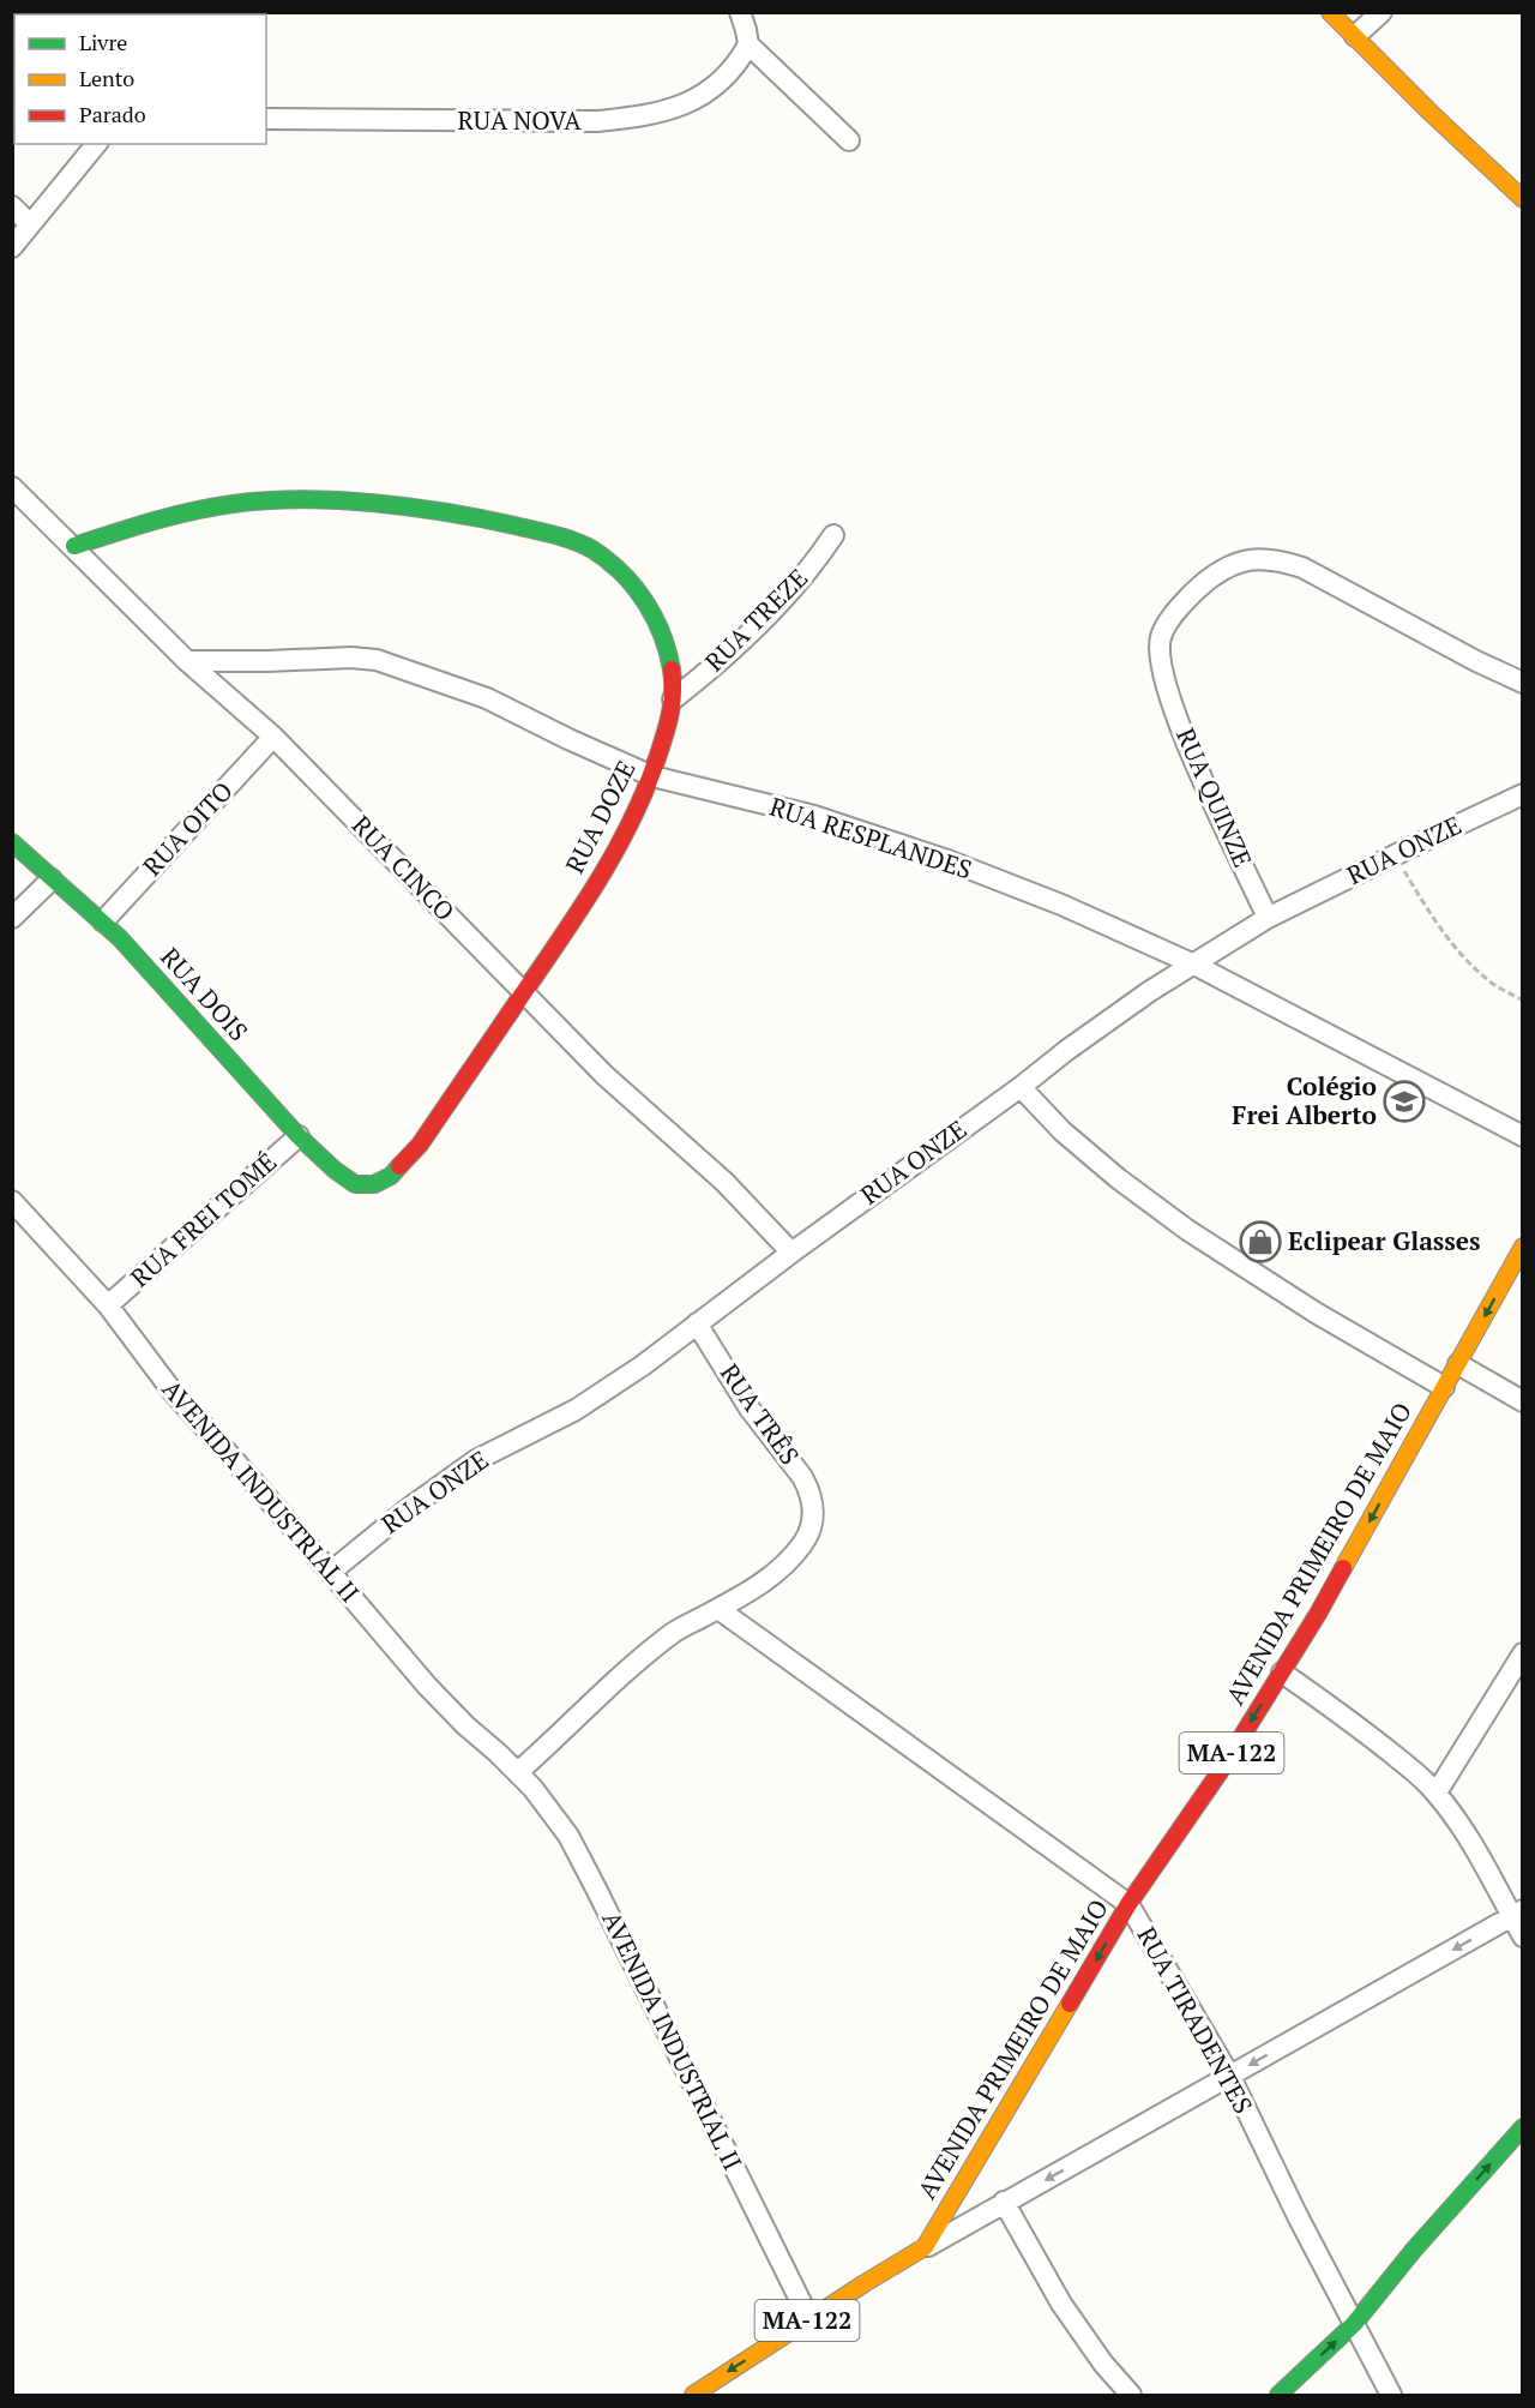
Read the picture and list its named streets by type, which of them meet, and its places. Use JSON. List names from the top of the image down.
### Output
{
  "streets": {
    "street": [
      "RUA NOVA",
      "RUA TREZE",
      "RUA QUINZE",
      "RUA DOZE",
      "RUA OITO",
      "RUA RESPLANDES",
      "RUA ONZE",
      "RUA CINCO",
      "RUA DOIS",
      "RUA FREI TOMÉ",
      "RUA TRÊS",
      "AVENIDA INDUSTRIAL II",
      "AVENIDA PRIMEIRO DE MAIO",
      "MA-122",
      "RUA TIRADENTES"
    ]
  },
  "crossings": [
    ["RUA TREZE", "RUA DOZE"],
    ["RUA QUINZE", "RUA ONZE"],
    ["RUA DOZE", "RUA RESPLANDES"],
    ["RUA DOZE", "RUA CINCO"],
    ["RUA DOZE", "RUA DOIS"],
    ["RUA OITO", "RUA CINCO"],
    ["RUA OITO", "RUA DOIS"],
    ["RUA RESPLANDES", "RUA ONZE"],
    ["RUA RESPLANDES", "RUA CINCO"],
    ["RUA ONZE", "RUA CINCO"],
    ["RUA ONZE", "RUA TRÊS"],
    ["RUA ONZE", "AVENIDA INDUSTRIAL II"],
    ["RUA DOIS", "RUA FREI TOMÉ"],
    ["RUA FREI TOMÉ", "AVENIDA INDUSTRIAL II"],
    ["RUA TRÊS", "RUA TIRADENTES"],
    ["AVENIDA INDUSTRIAL II", "MA-122"],
    ["AVENIDA PRIMEIRO DE MAIO", "MA-122"],
    ["AVENIDA PRIMEIRO DE MAIO", "RUA TIRADENTES"]
  ],
  "one_way": ["AVENIDA PRIMEIRO DE MAIO"],
  "places": {
    "school or university": ["Colégio Frei Alberto"],
    "shop": ["Eclipear Glasses"]
  },
  "legend": ["Livre", "Lento", "Parado"]
}
